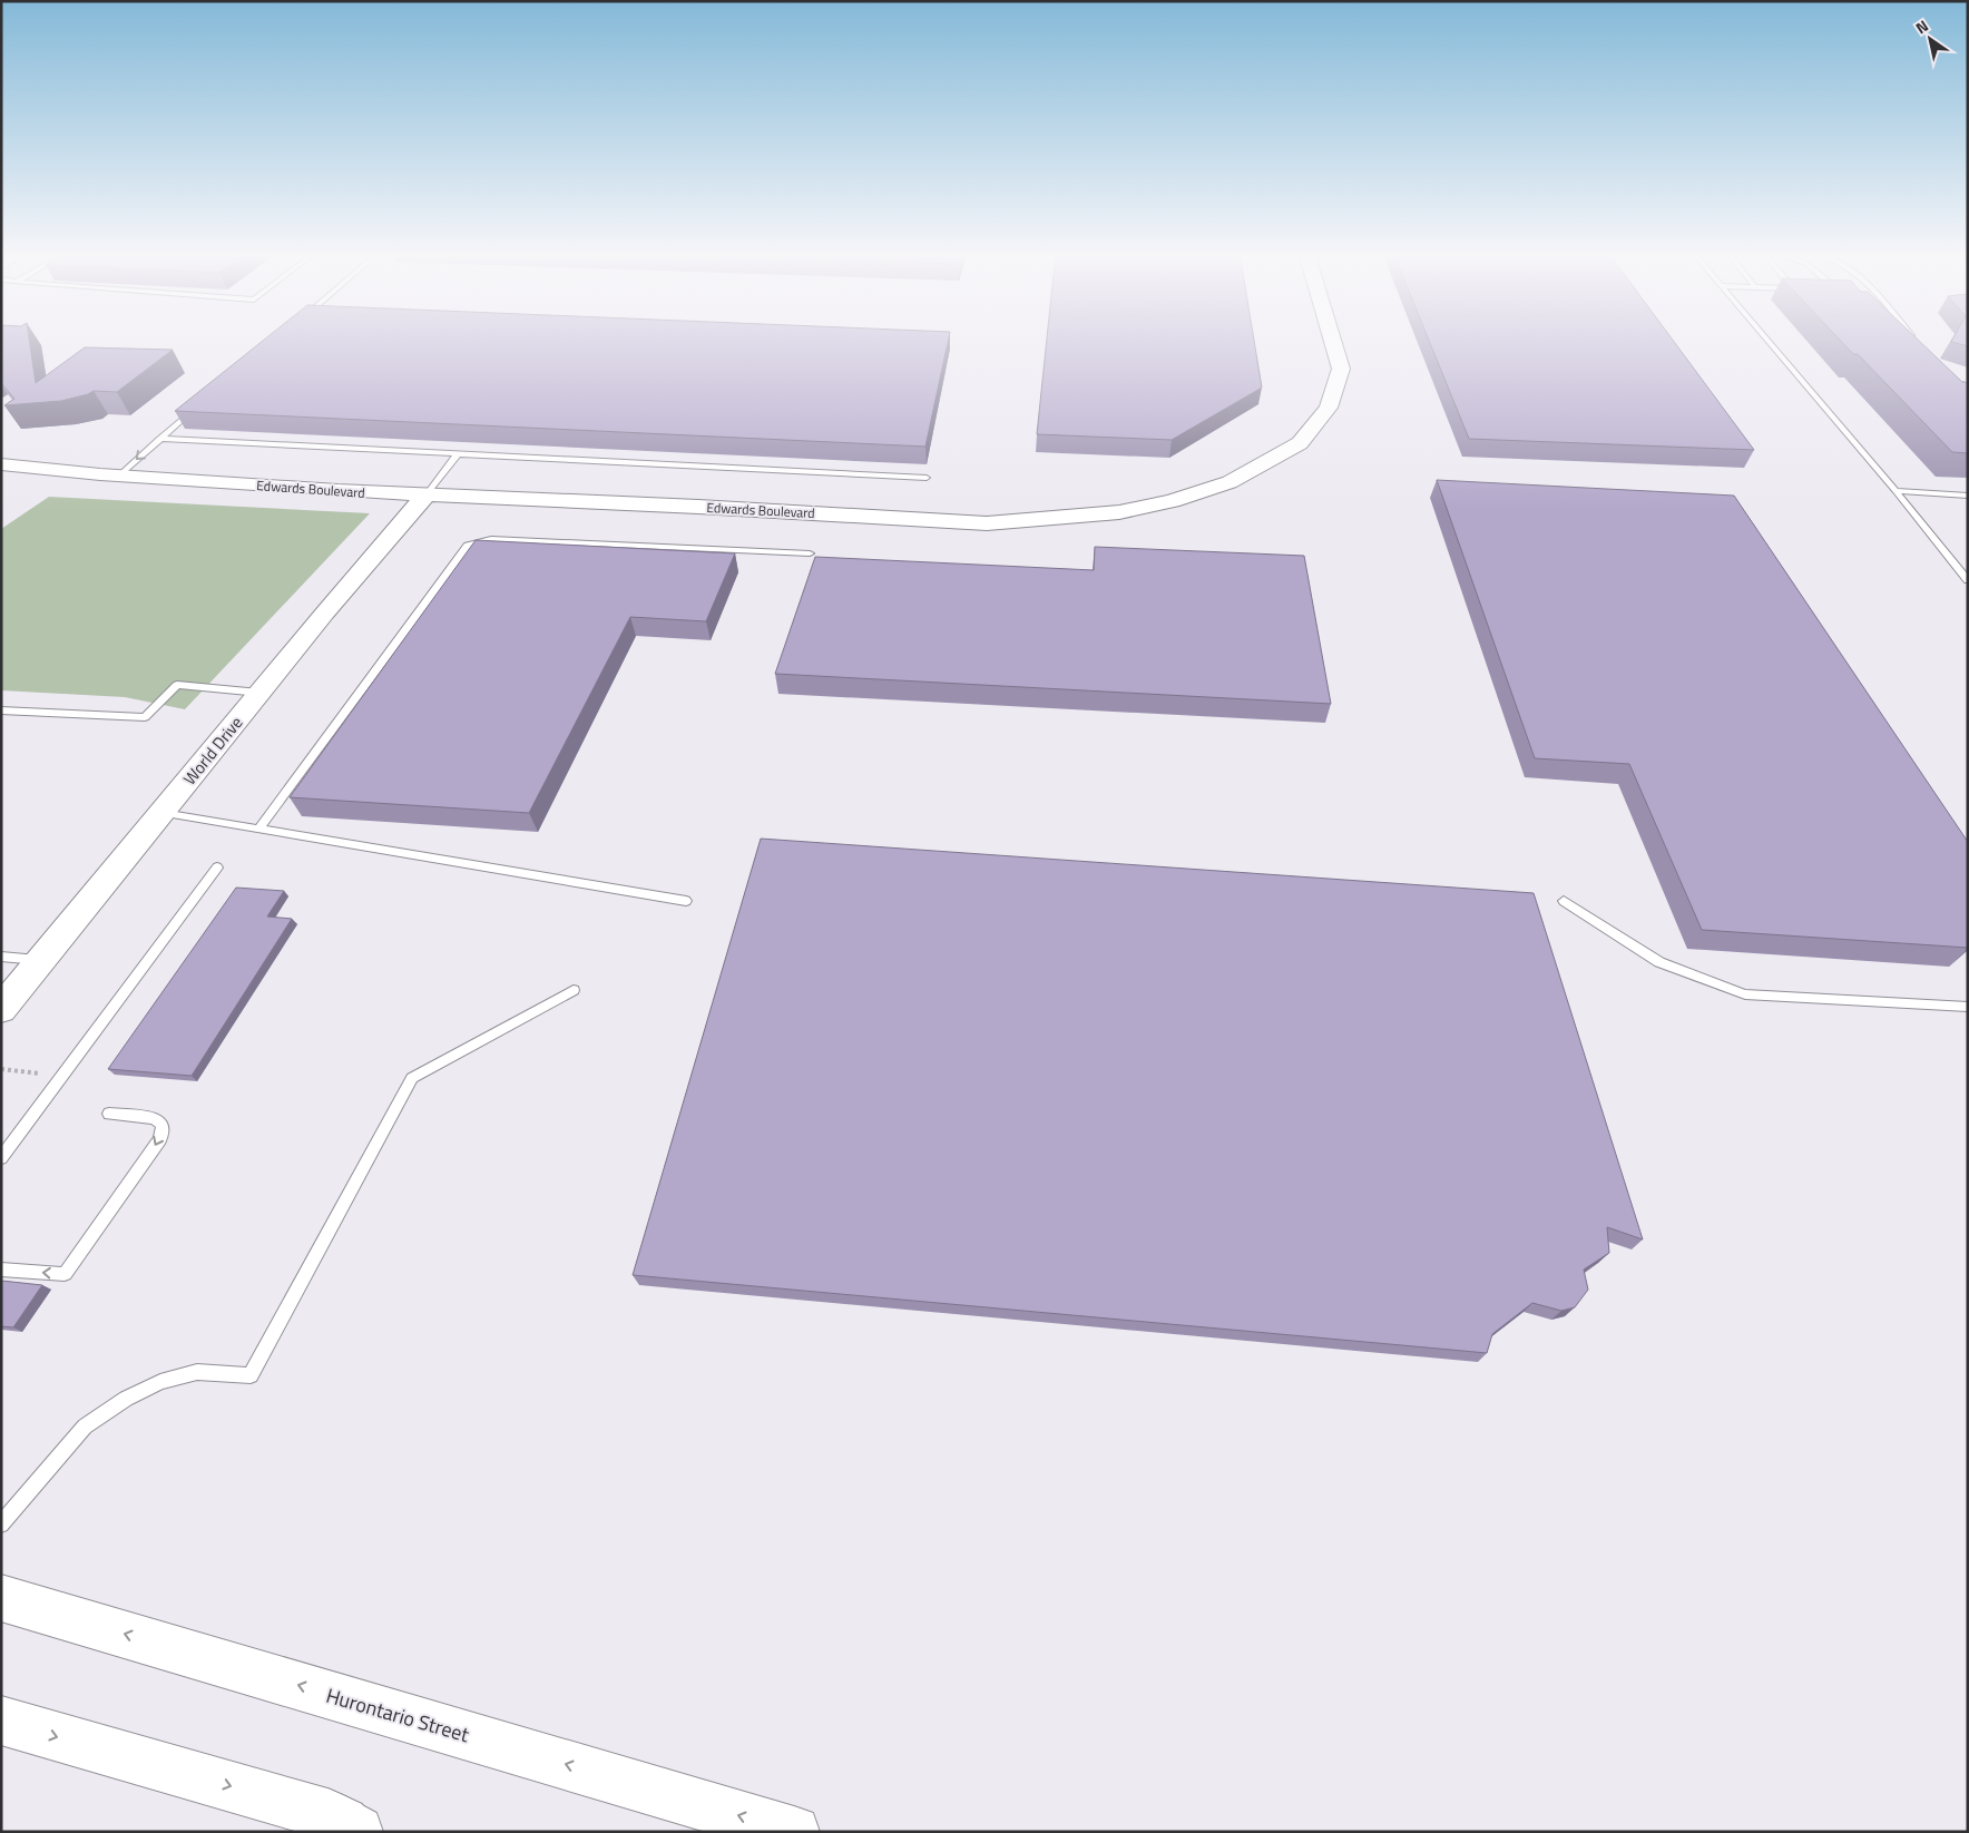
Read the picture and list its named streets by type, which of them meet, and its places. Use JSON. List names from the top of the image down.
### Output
{
  "streets": {
    "street": ["Edwards Boulevard", "World Drive", "Hurontario Street"]
  },
  "crossings": [
    ["Edwards Boulevard", "World Drive"]
  ],
  "north": "top left"
}
